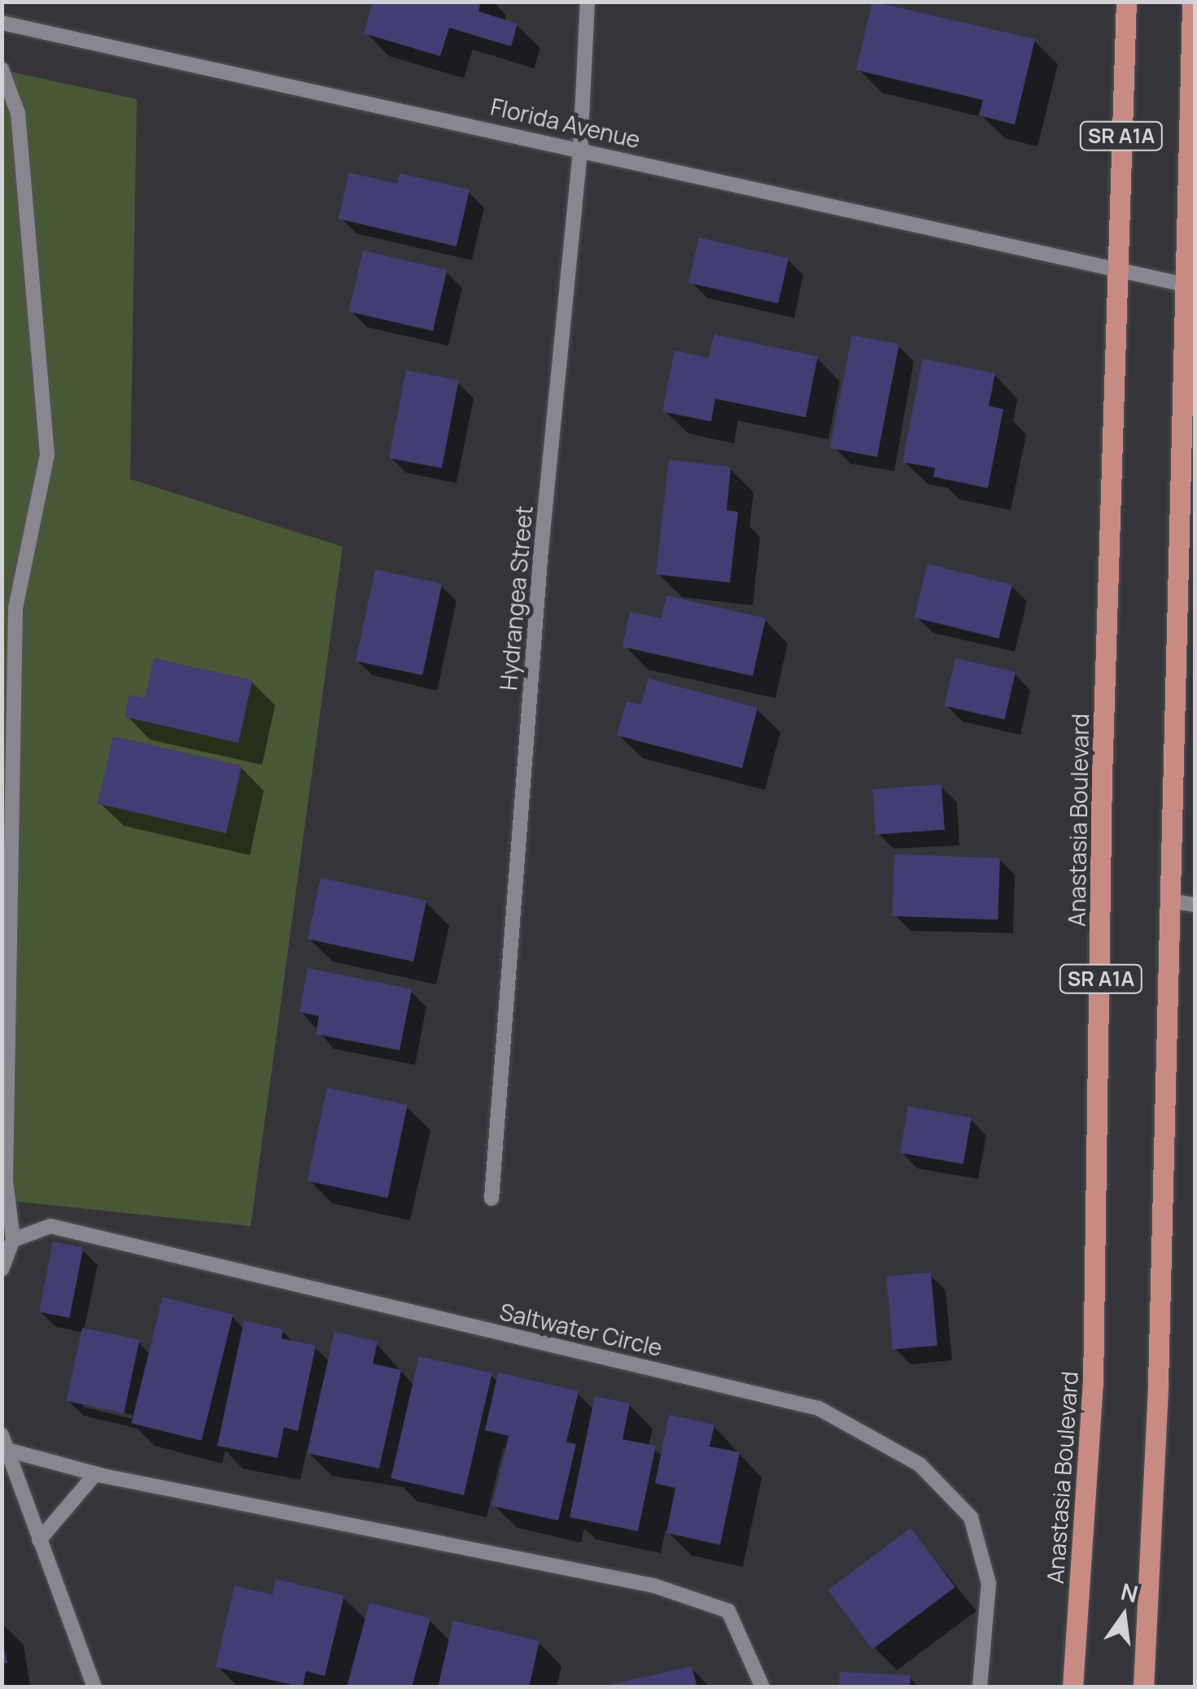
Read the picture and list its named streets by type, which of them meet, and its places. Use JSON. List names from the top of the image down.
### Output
{
  "streets": {
    "main road": ["SR A1A", "Anastasia Boulevard"],
    "street": ["Florida Avenue", "Hydrangea Street", "Saltwater Circle"]
  },
  "crossings": [
    ["Florida Avenue", "SR A1A"],
    ["Florida Avenue", "Hydrangea Street"],
    ["Florida Avenue", "Anastasia Boulevard"]
  ],
  "north": "top"
}
